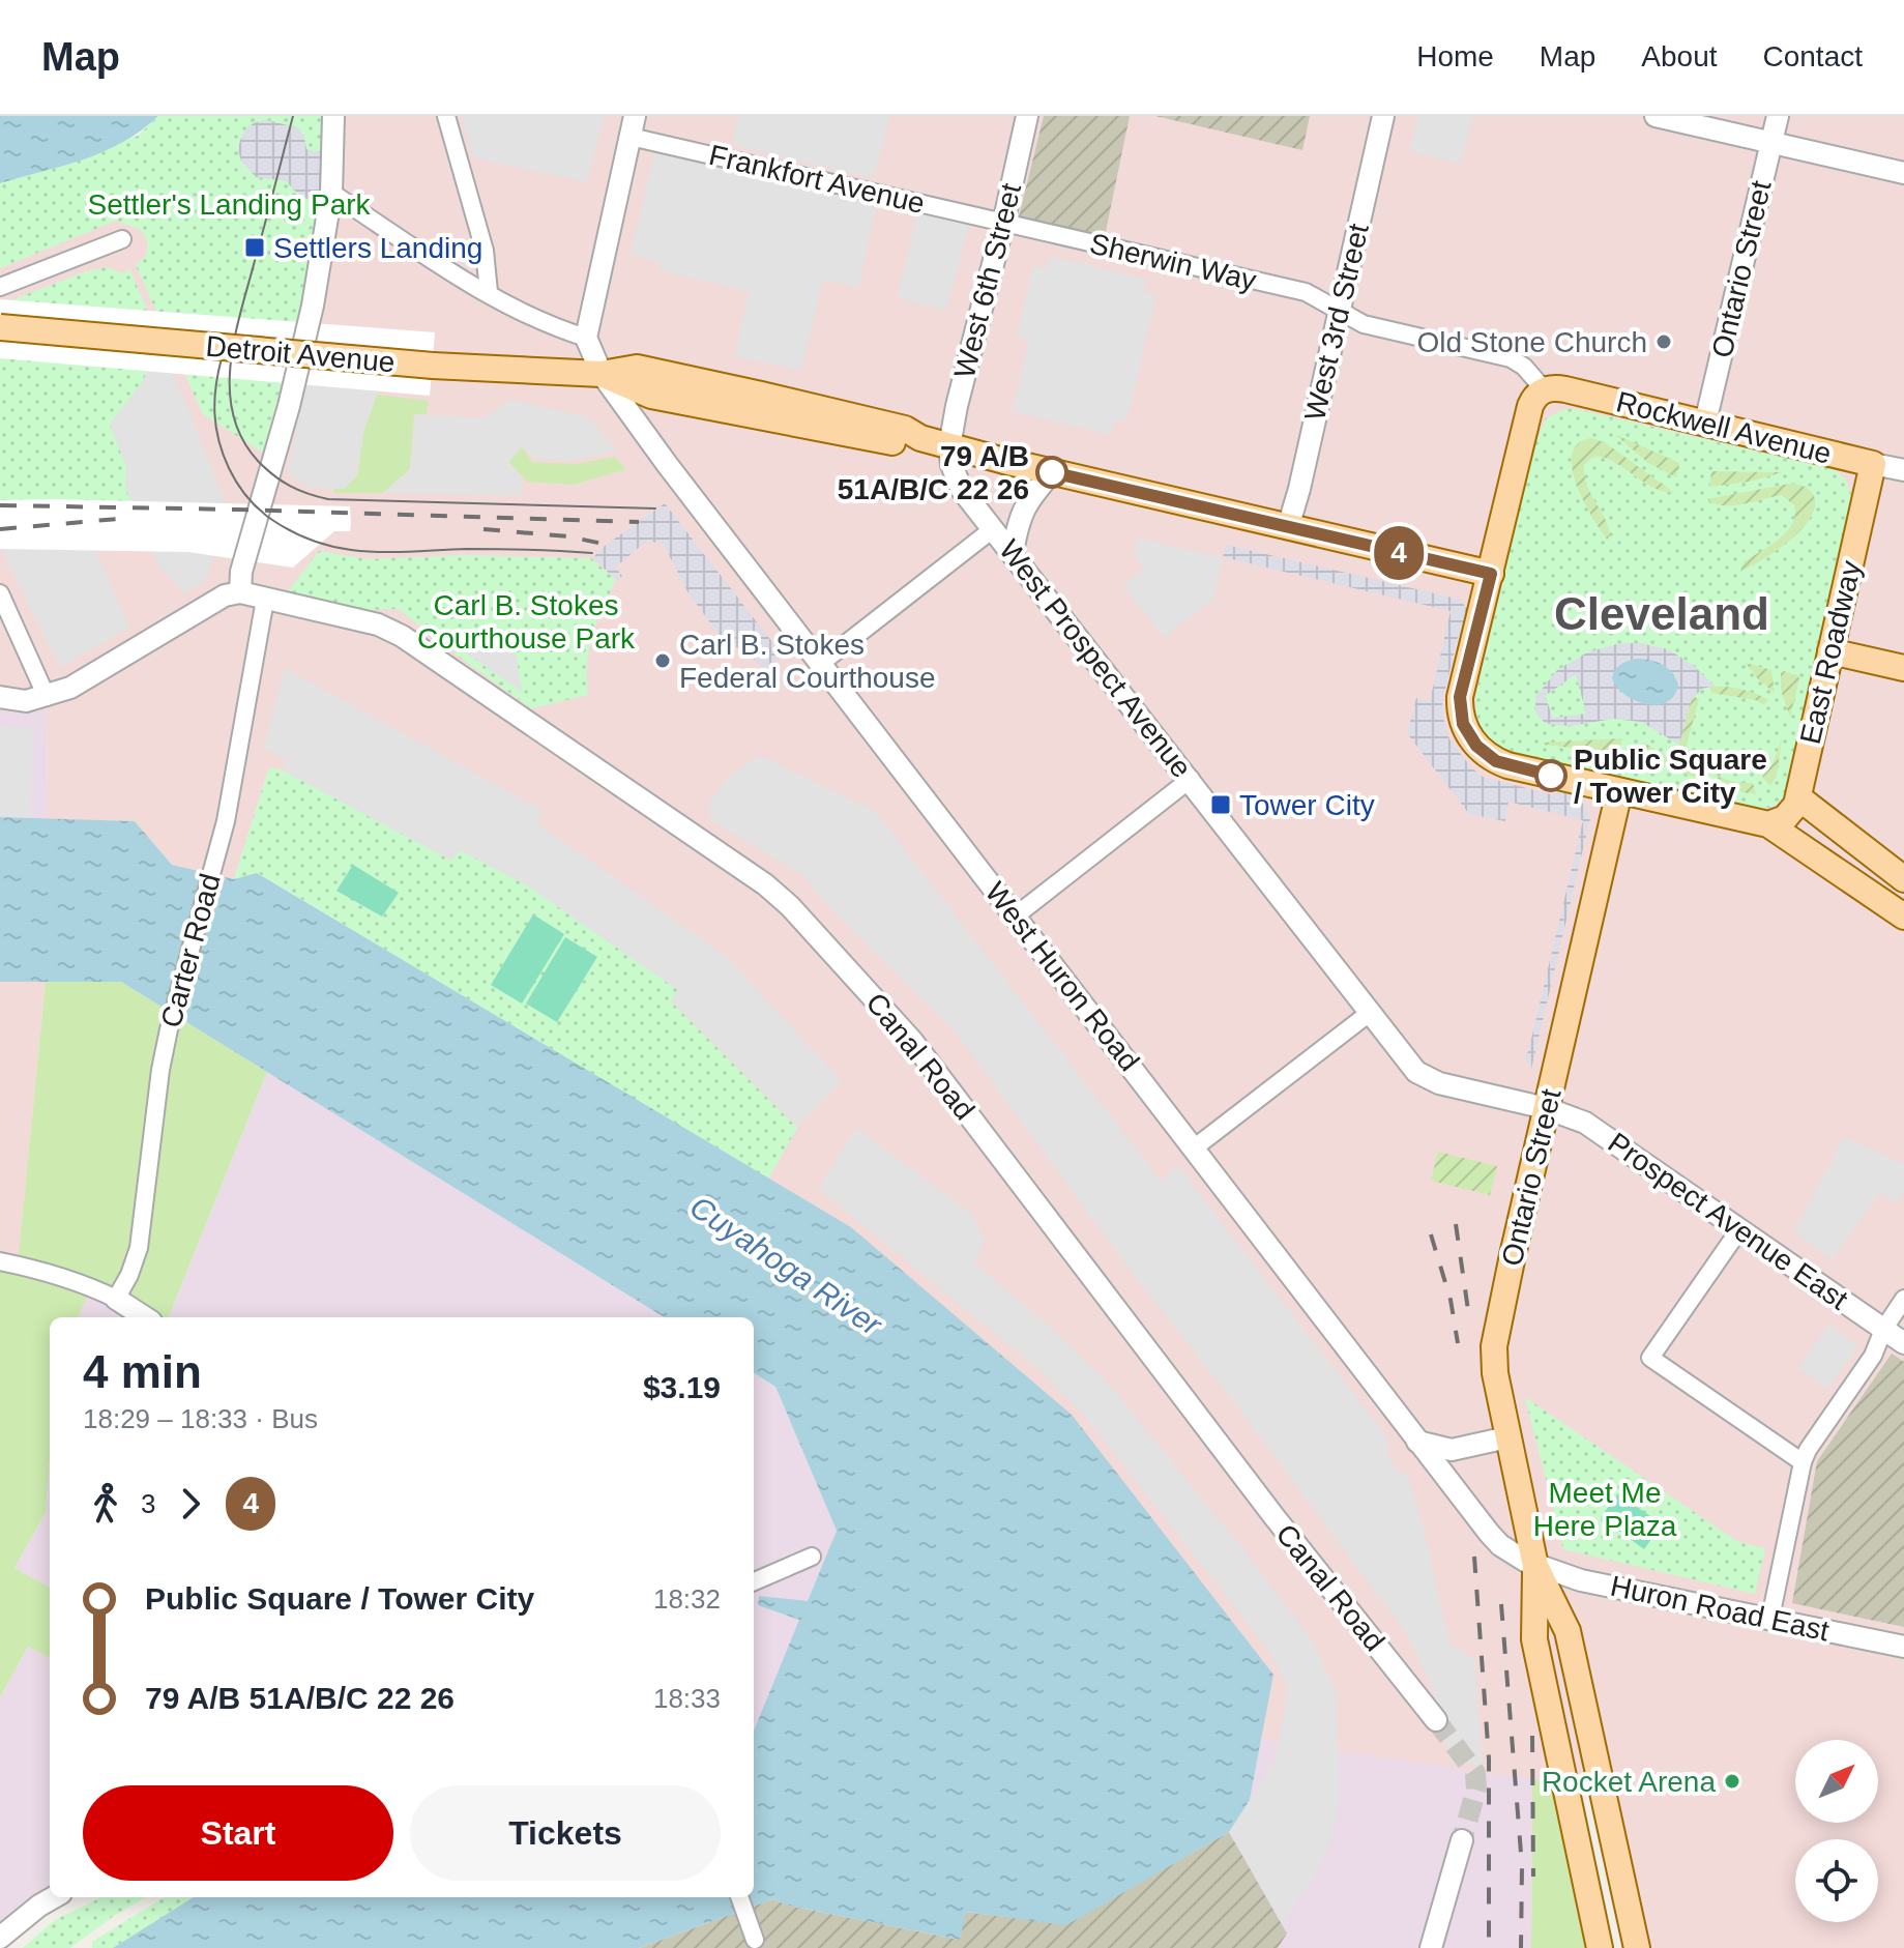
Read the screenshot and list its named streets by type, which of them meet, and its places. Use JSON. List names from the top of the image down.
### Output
{
  "streets": {
    "main road": [
      "Ontario Street",
      "Detroit Avenue",
      "Rockwell Avenue",
      "East Roadway"
    ],
    "street": [
      "Frankfort Avenue",
      "Sherwin Way",
      "West 6th Street",
      "West 3rd Street",
      "West Prospect Avenue",
      "Carter Road",
      "West Huron Road",
      "Canal Road",
      "Prospect Avenue East",
      "Huron Road East"
    ]
  },
  "crossings": [
    ["Frankfort Avenue", "Sherwin Way"],
    ["Frankfort Avenue", "West 6th Street"],
    ["Sherwin Way", "West 6th Street"],
    ["Sherwin Way", "West 3rd Street"],
    ["Ontario Street", "Rockwell Avenue"],
    ["Ontario Street", "West Prospect Avenue"],
    ["Ontario Street", "West Huron Road"],
    ["Ontario Street", "Prospect Avenue East"],
    ["Ontario Street", "Huron Road East"],
    ["West 6th Street", "Detroit Avenue"],
    ["West 6th Street", "West Prospect Avenue"],
    ["West 3rd Street", "Detroit Avenue"],
    ["Detroit Avenue", "West Prospect Avenue"],
    ["Detroit Avenue", "West Huron Road"],
    ["Rockwell Avenue", "East Roadway"],
    ["West Prospect Avenue", "Prospect Avenue East"],
    ["Carter Road", "Canal Road"],
    ["West Huron Road", "Huron Road East"]
  ],
  "districts": ["Cleveland"],
  "water": ["Cuyahoga River"],
  "parks": ["Settler's Landing Park", "Carl B. Stokes Courthouse Park", "Meet Me Here Plaza"],
  "places": {
    "transit": ["Settlers Landing", "Tower City"],
    "other": [
      "Old Stone Church",
      "79 A/B 51A/B/C 22 26",
      "Carl B. Stokes Federal Courthouse",
      "Public Square / Tower City",
      "Rocket Arena"
    ]
  },
  "lines": ["bus line 4"],
  "north": "top right",
  "page": {
    "header": "Map",
    "nav": [
      "Home",
      "Map",
      "About",
      "Contact"
    ],
    "on_map": "4",
    "heading": ["4 min", "18:29 – 18:33 · Bus", "$3.19"],
    "legs": ["3", "4"],
    "list": [
      {
        "name": "Public Square / Tower City",
        "value": "18:32"
      },
      {
        "name": "79 A/B 51A/B/C 22 26",
        "value": "18:33"
      }
    ],
    "buttons": ["Start", "Tickets"]
  }
}
